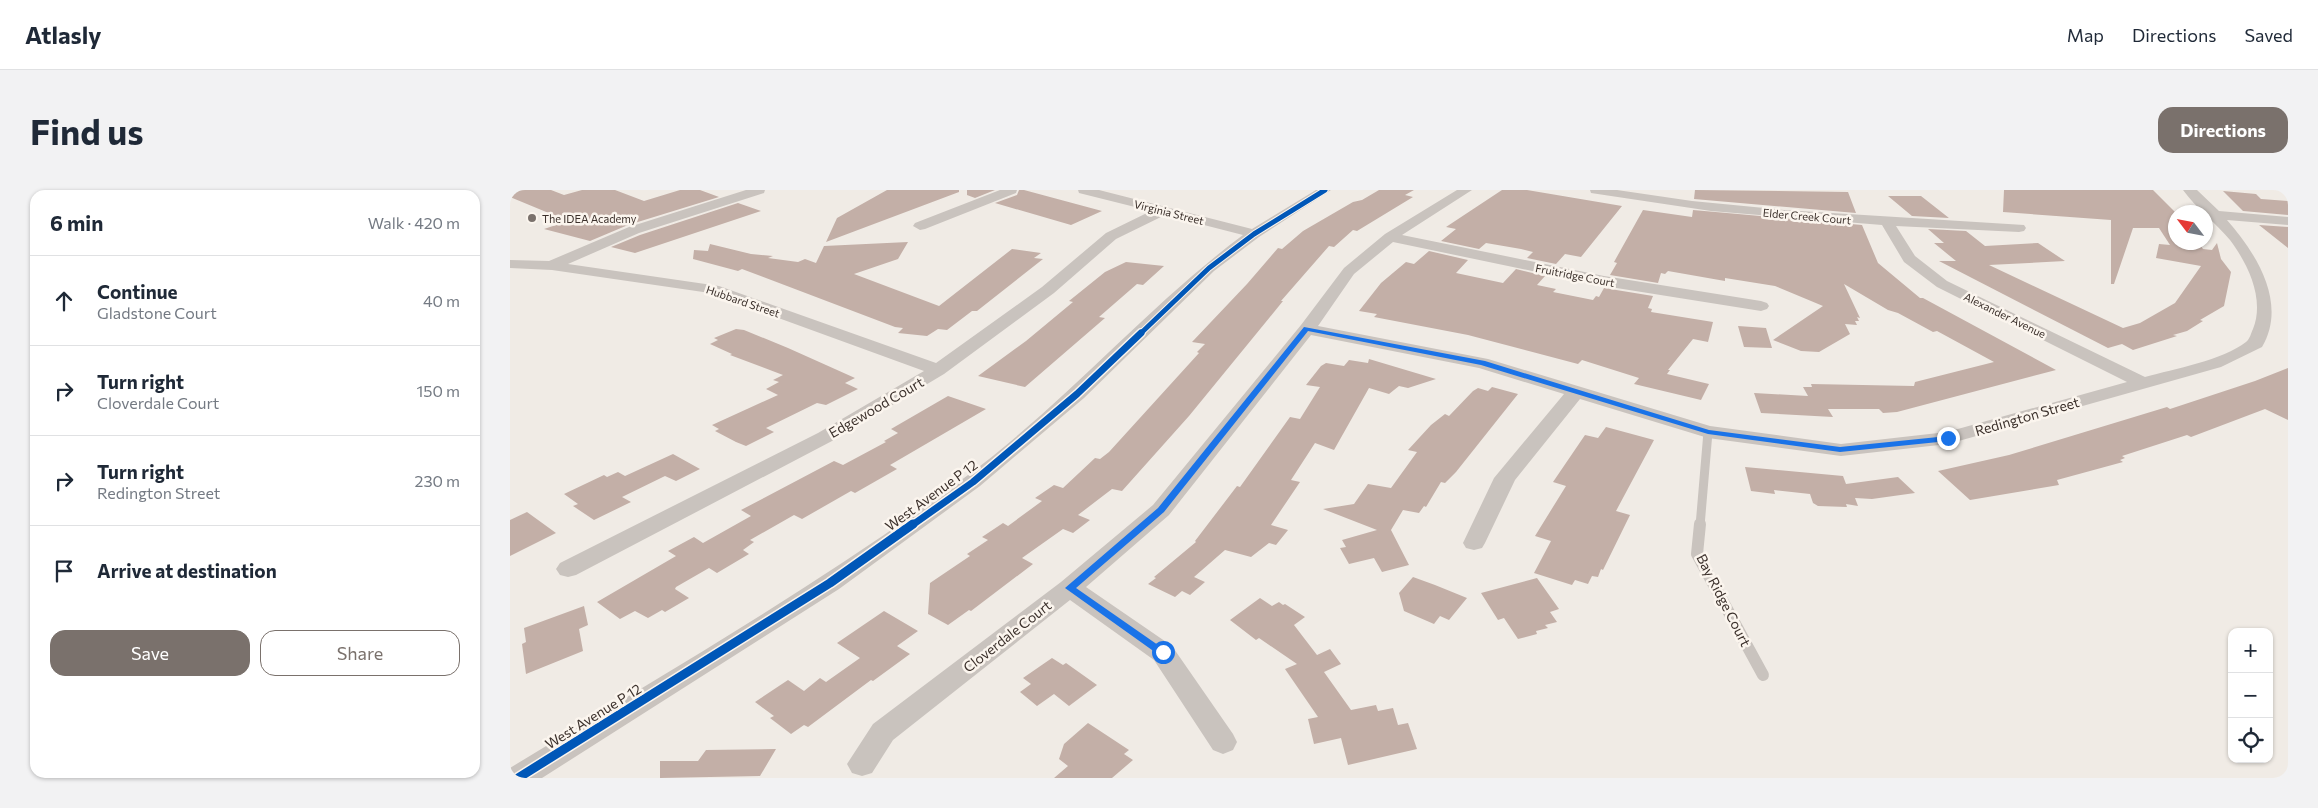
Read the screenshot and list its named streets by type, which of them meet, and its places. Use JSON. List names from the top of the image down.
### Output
{
  "streets": {
    "street": [
      "Virginia Street",
      "Elder Creek Court",
      "Fruitridge Court",
      "Hubbard Street",
      "Alexander Avenue",
      "Edgewood Court",
      "Redington Street",
      "West Avenue P 12",
      "Cloverdale Court"
    ],
    "lane": ["Bay Ridge Court"]
  },
  "crossings": [
    ["Virginia Street", "Edgewood Court"],
    ["Virginia Street", "West Avenue P 12"],
    ["Elder Creek Court", "Alexander Avenue"],
    ["Fruitridge Court", "Cloverdale Court"],
    ["Hubbard Street", "Edgewood Court"],
    ["Alexander Avenue", "Redington Street"],
    ["Redington Street", "Bay Ridge Court"],
    ["Redington Street", "Cloverdale Court"]
  ],
  "places": ["The IDEA Academy"],
  "north": "top left",
  "page": {
    "header": "Atlasly",
    "nav": ["Map", "Directions", "Saved"],
    "buttons": [
      "Directions",
      ["Save", "Share"]
    ],
    "title": "Find us",
    "heading": ["6 min", "Walk · 420 m"],
    "list": [
      ["Continue", "Gladstone Court", "40 m"],
      ["Turn right", "Cloverdale Court", "150 m"],
      ["Turn right", "Redington Street", "230 m"],
      "Arrive at destination"
    ],
    "map_buttons": ["+", "−"]
  }
}
